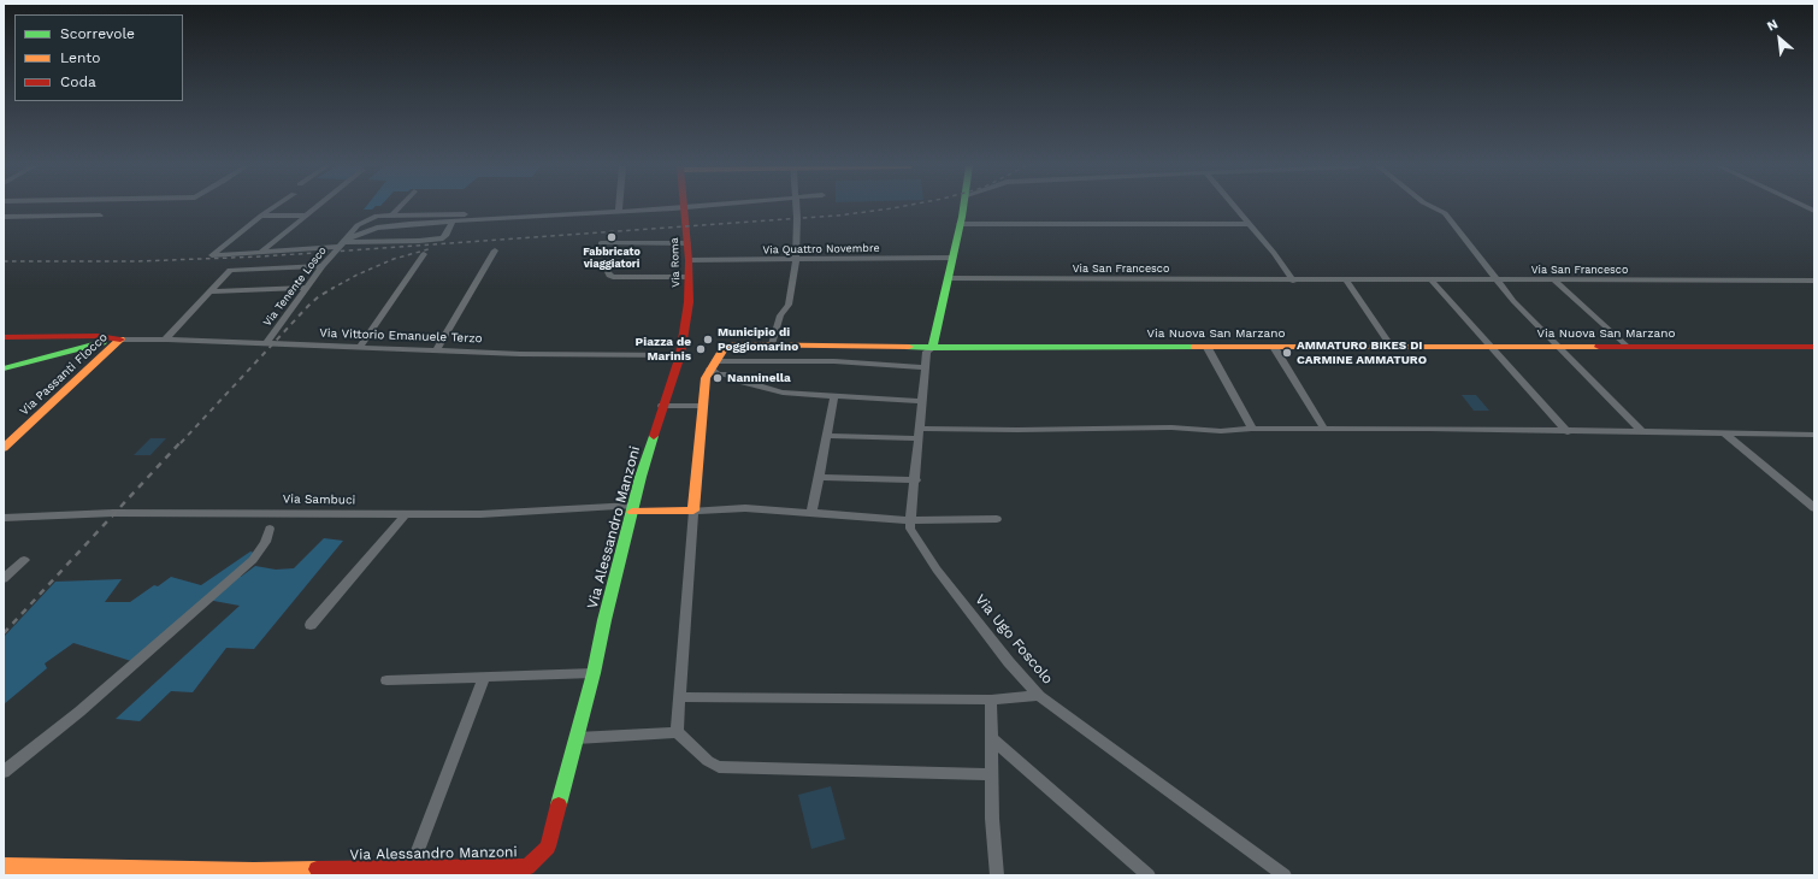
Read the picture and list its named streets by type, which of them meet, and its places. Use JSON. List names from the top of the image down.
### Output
{
  "streets": {
    "main road": [
      "Via Roma",
      "Via Nuova San Marzano",
      "Via Vittorio Emanuele Terzo",
      "Via Passanti Flocco",
      "Via Alessandro Manzoni"
    ],
    "street": [
      "Via Quattro Novembre",
      "Via San Francesco",
      "Via Tenente Losco",
      "Via Sambuci",
      "Via Ugo Foscolo"
    ]
  },
  "crossings": [
    ["Via Quattro Novembre", "Via Roma"],
    ["Via Roma", "Via Vittorio Emanuele Terzo"],
    ["Via Roma", "Via Alessandro Manzoni"],
    ["Via Tenente Losco", "Via Vittorio Emanuele Terzo"],
    ["Via Vittorio Emanuele Terzo", "Via Passanti Flocco"],
    ["Via Vittorio Emanuele Terzo", "Via Alessandro Manzoni"],
    ["Via Sambuci", "Via Alessandro Manzoni"]
  ],
  "places": [
    "Fabbricato viaggiatori",
    "Municipio di Poggiomarino",
    "Piazza de Marinis",
    "AMMATURO BIKES DI CARMINE AMMATURO",
    "Nanninella"
  ],
  "legend": ["Scorrevole", "Lento", "Coda"],
  "north": "top left"
}
